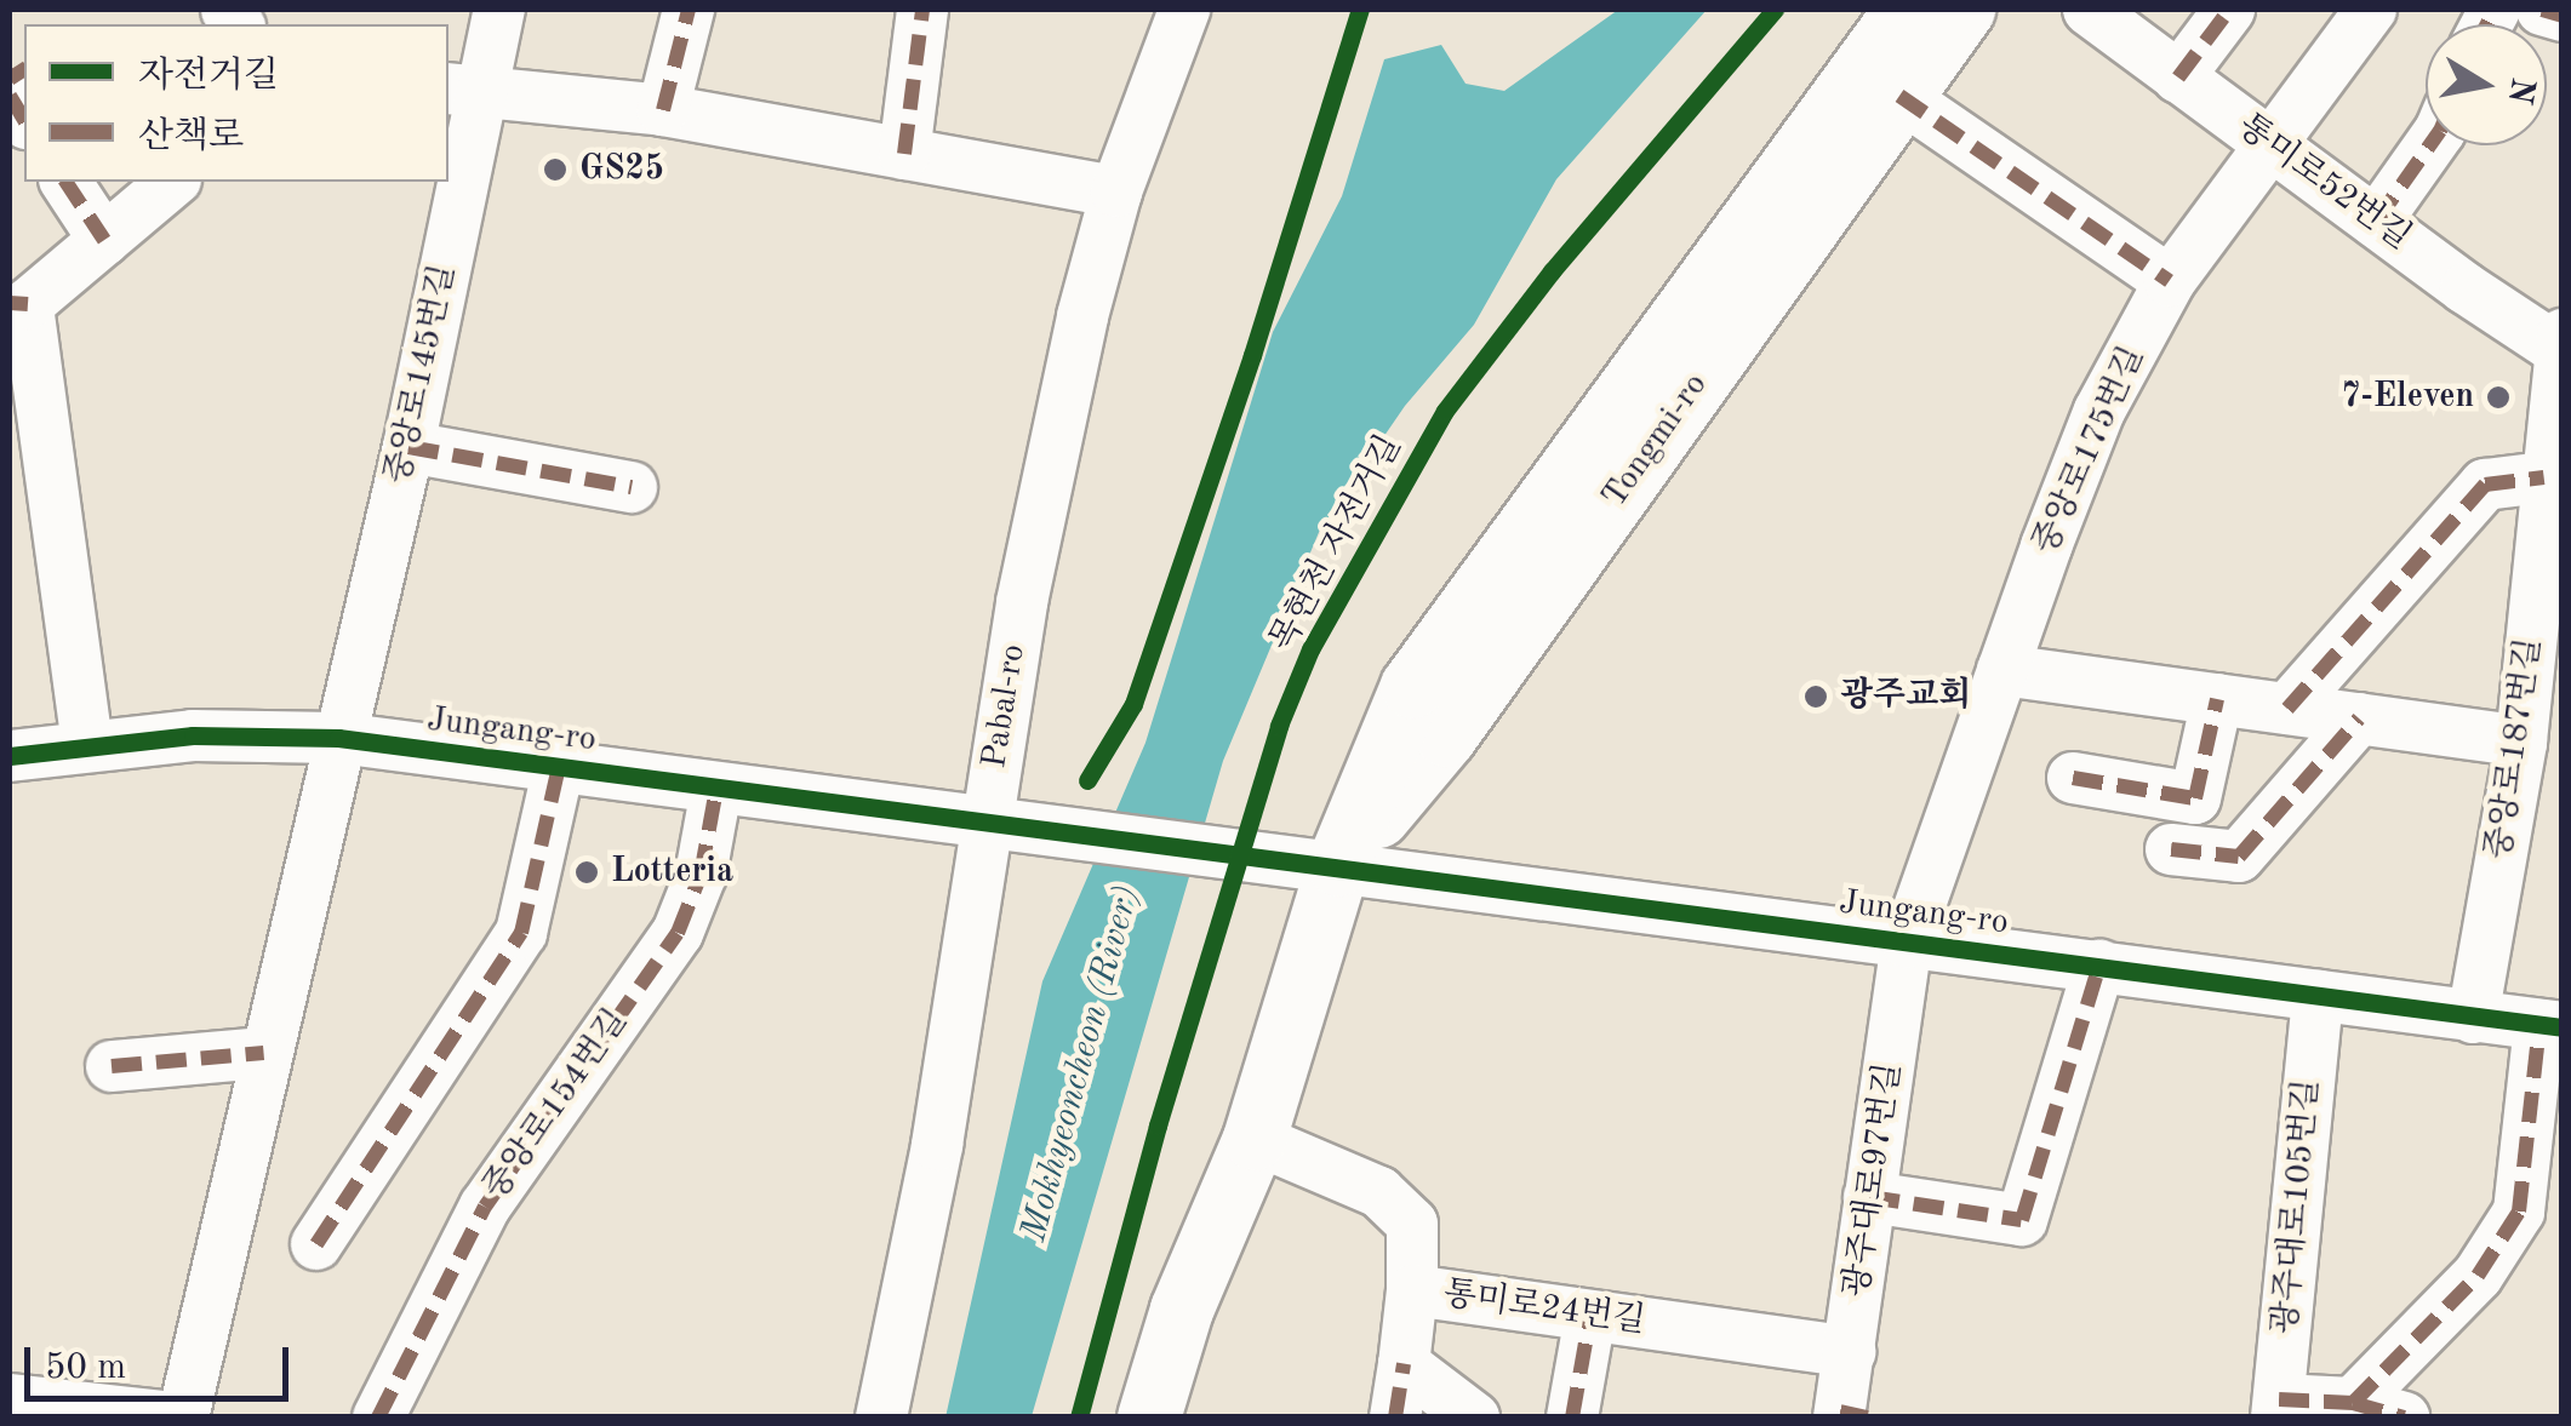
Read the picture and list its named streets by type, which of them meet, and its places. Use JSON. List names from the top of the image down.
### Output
{
  "streets": {
    "main road": ["Tongmi-ro"],
    "street": [
      "통미로52번길",
      "중앙로145번길",
      "중앙로175번길",
      "Pabal-ro",
      "Jungang-ro",
      "중앙로187번길",
      "중앙로154번길",
      "광주대로97번길",
      "광주대로105번길",
      "통미로24번길"
    ],
    "cycle path": ["목현천 자전거길"]
  },
  "crossings": [
    ["통미로52번길", "중앙로175번길"],
    ["통미로52번길", "중앙로187번길"],
    ["중앙로145번길", "Jungang-ro"],
    ["Tongmi-ro", "Jungang-ro"],
    ["Tongmi-ro", "통미로24번길"],
    ["중앙로175번길", "Jungang-ro"],
    ["중앙로175번길", "광주대로97번길"],
    ["Pabal-ro", "Jungang-ro"],
    ["Jungang-ro", "중앙로187번길"],
    ["Jungang-ro", "중앙로154번길"],
    ["Jungang-ro", "광주대로97번길"],
    ["Jungang-ro", "광주대로105번길"],
    ["광주대로97번길", "통미로24번길"]
  ],
  "water": ["Mokhyeoncheon (River)"],
  "places": [
    "GS25",
    "7-Eleven",
    "광주교회",
    "Lotteria"
  ],
  "legend": ["자전거길", "산책로"],
  "scale_bar": "50 m",
  "north": "right"
}
